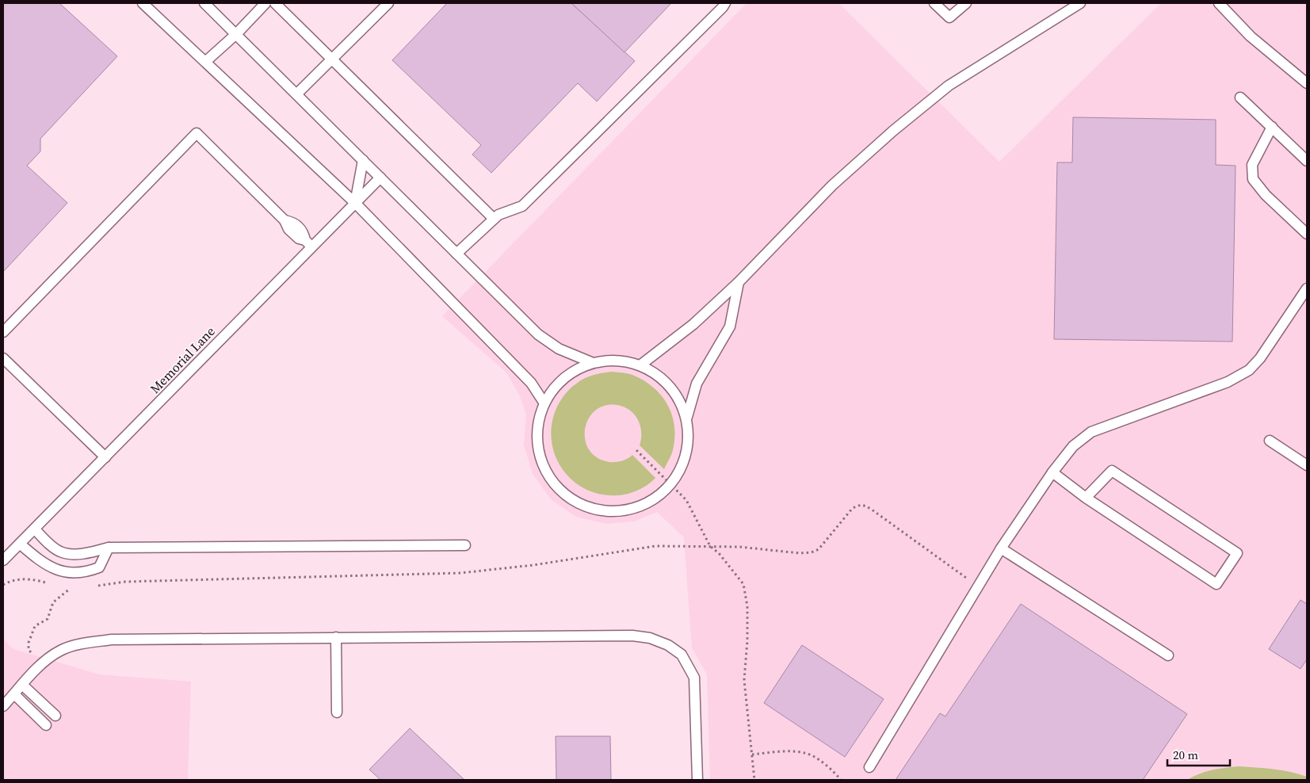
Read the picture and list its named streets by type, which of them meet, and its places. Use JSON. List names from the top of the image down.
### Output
{
  "streets": {
    "lane": ["Memorial Lane"]
  },
  "scale_bar": "20 m"
}
